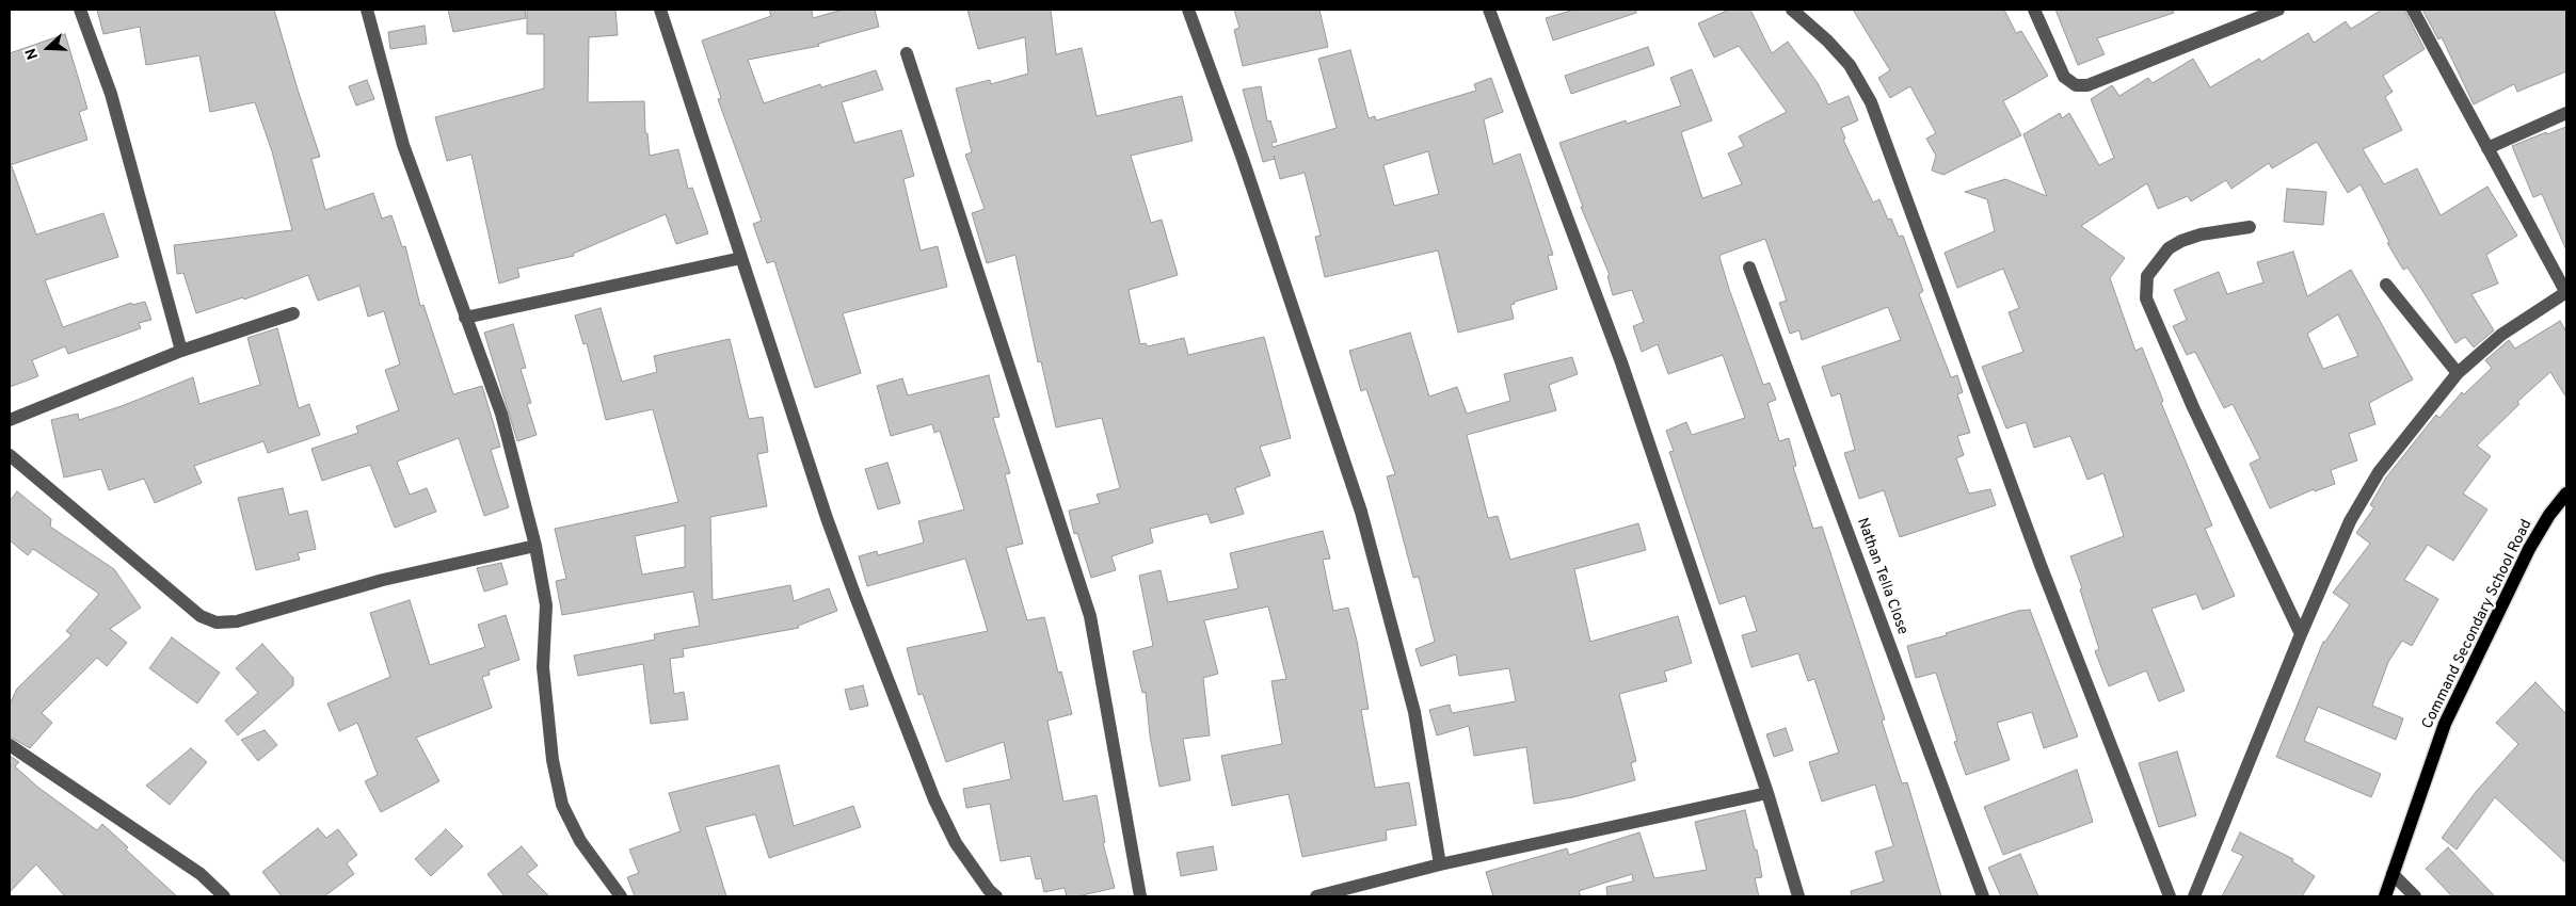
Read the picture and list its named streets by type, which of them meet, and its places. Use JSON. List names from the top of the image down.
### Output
{
  "streets": {
    "main road": ["Command Secondary School Road"],
    "street": ["Nathan Tella Close"]
  },
  "north": "left"
}
